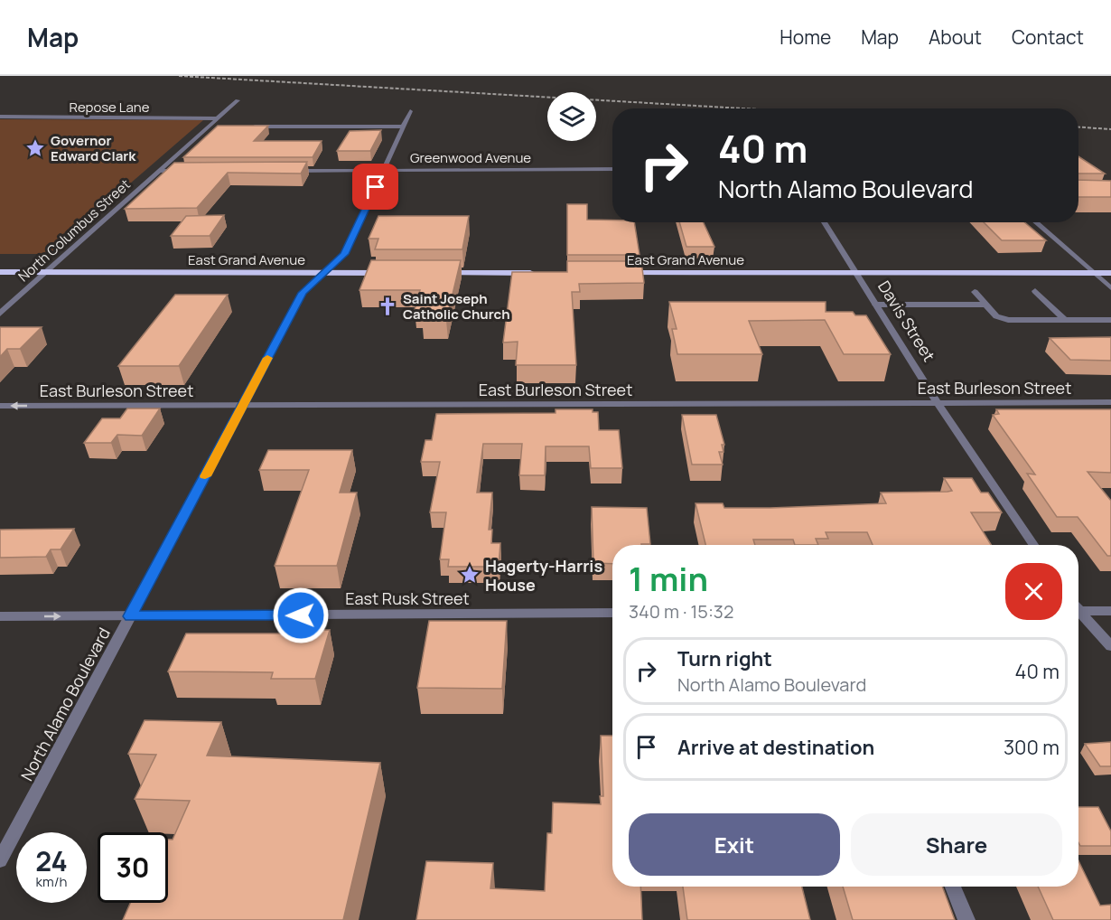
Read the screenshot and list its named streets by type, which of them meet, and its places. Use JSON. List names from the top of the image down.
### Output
{
  "streets": {
    "highway": ["East Grand Avenue"],
    "street": [
      "Repose Lane",
      "Greenwood Avenue",
      "North Columbus Street",
      "Davis Street",
      "East Burleson Street",
      "East Rusk Street",
      "North Alamo Boulevard"
    ]
  },
  "crossings": [
    ["Repose Lane", "North Columbus Street"],
    ["Greenwood Avenue", "North Alamo Boulevard"],
    ["North Columbus Street", "East Grand Avenue"],
    ["East Grand Avenue", "Davis Street"],
    ["East Grand Avenue", "North Alamo Boulevard"],
    ["Davis Street", "East Burleson Street"],
    ["East Burleson Street", "North Alamo Boulevard"],
    ["East Rusk Street", "North Alamo Boulevard"]
  ],
  "places": {
    "place": ["Governor Edward Clark", "Hagerty-Harris House"],
    "church": ["Saint Joseph Catholic Church"]
  },
  "page": {
    "header": "Map",
    "nav": [
      "Home",
      "Map",
      "About",
      "Contact"
    ],
    "turn": ["40 m", "North Alamo Boulevard"],
    "heading": ["1 min", "340 m · 15:32"],
    "list": [
      {
        "name": "Turn right",
        "note": "North Alamo Boulevard",
        "value": "40 m"
      },
      {
        "name": "Arrive at destination",
        "value": "300 m"
      }
    ],
    "buttons": ["Exit", "Share"],
    "speed": "24 km/h",
    "limit": "30"
  }
}
